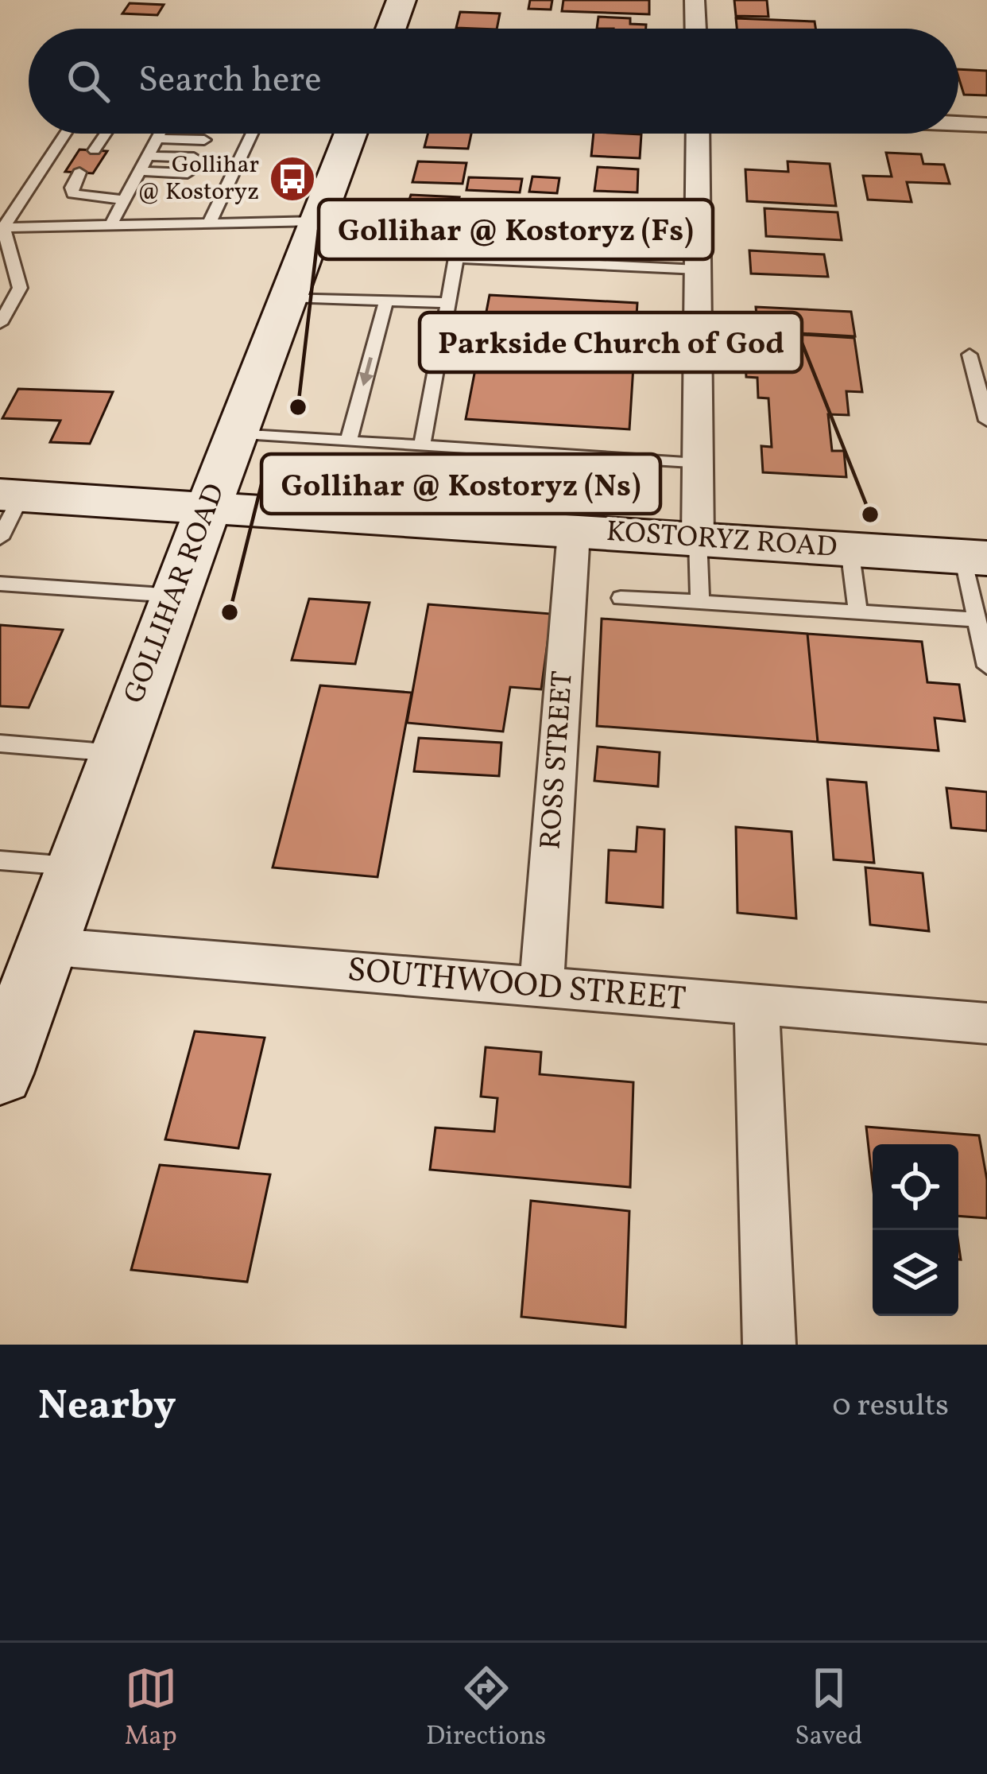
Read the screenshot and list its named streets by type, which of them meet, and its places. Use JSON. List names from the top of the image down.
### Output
{
  "streets": {
    "main road": ["KOSTORYZ ROAD", "GOLLIHAR ROAD"],
    "street": ["ROSS STREET", "SOUTHWOOD STREET"]
  },
  "crossings": [
    ["KOSTORYZ ROAD", "GOLLIHAR ROAD"],
    ["KOSTORYZ ROAD", "ROSS STREET"],
    ["GOLLIHAR ROAD", "SOUTHWOOD STREET"],
    ["ROSS STREET", "SOUTHWOOD STREET"]
  ],
  "places": {
    "bus stop": ["Gollihar @ Kostoryz"],
    "other": ["Gollihar @ Kostoryz (Fs)", "Parkside Church of God", "Gollihar @ Kostoryz (Ns)"]
  },
  "page": {
    "search": "Search here",
    "heading": ["Nearby", "0 results"],
    "nav": ["Map", "Directions", "Saved"]
  }
}
